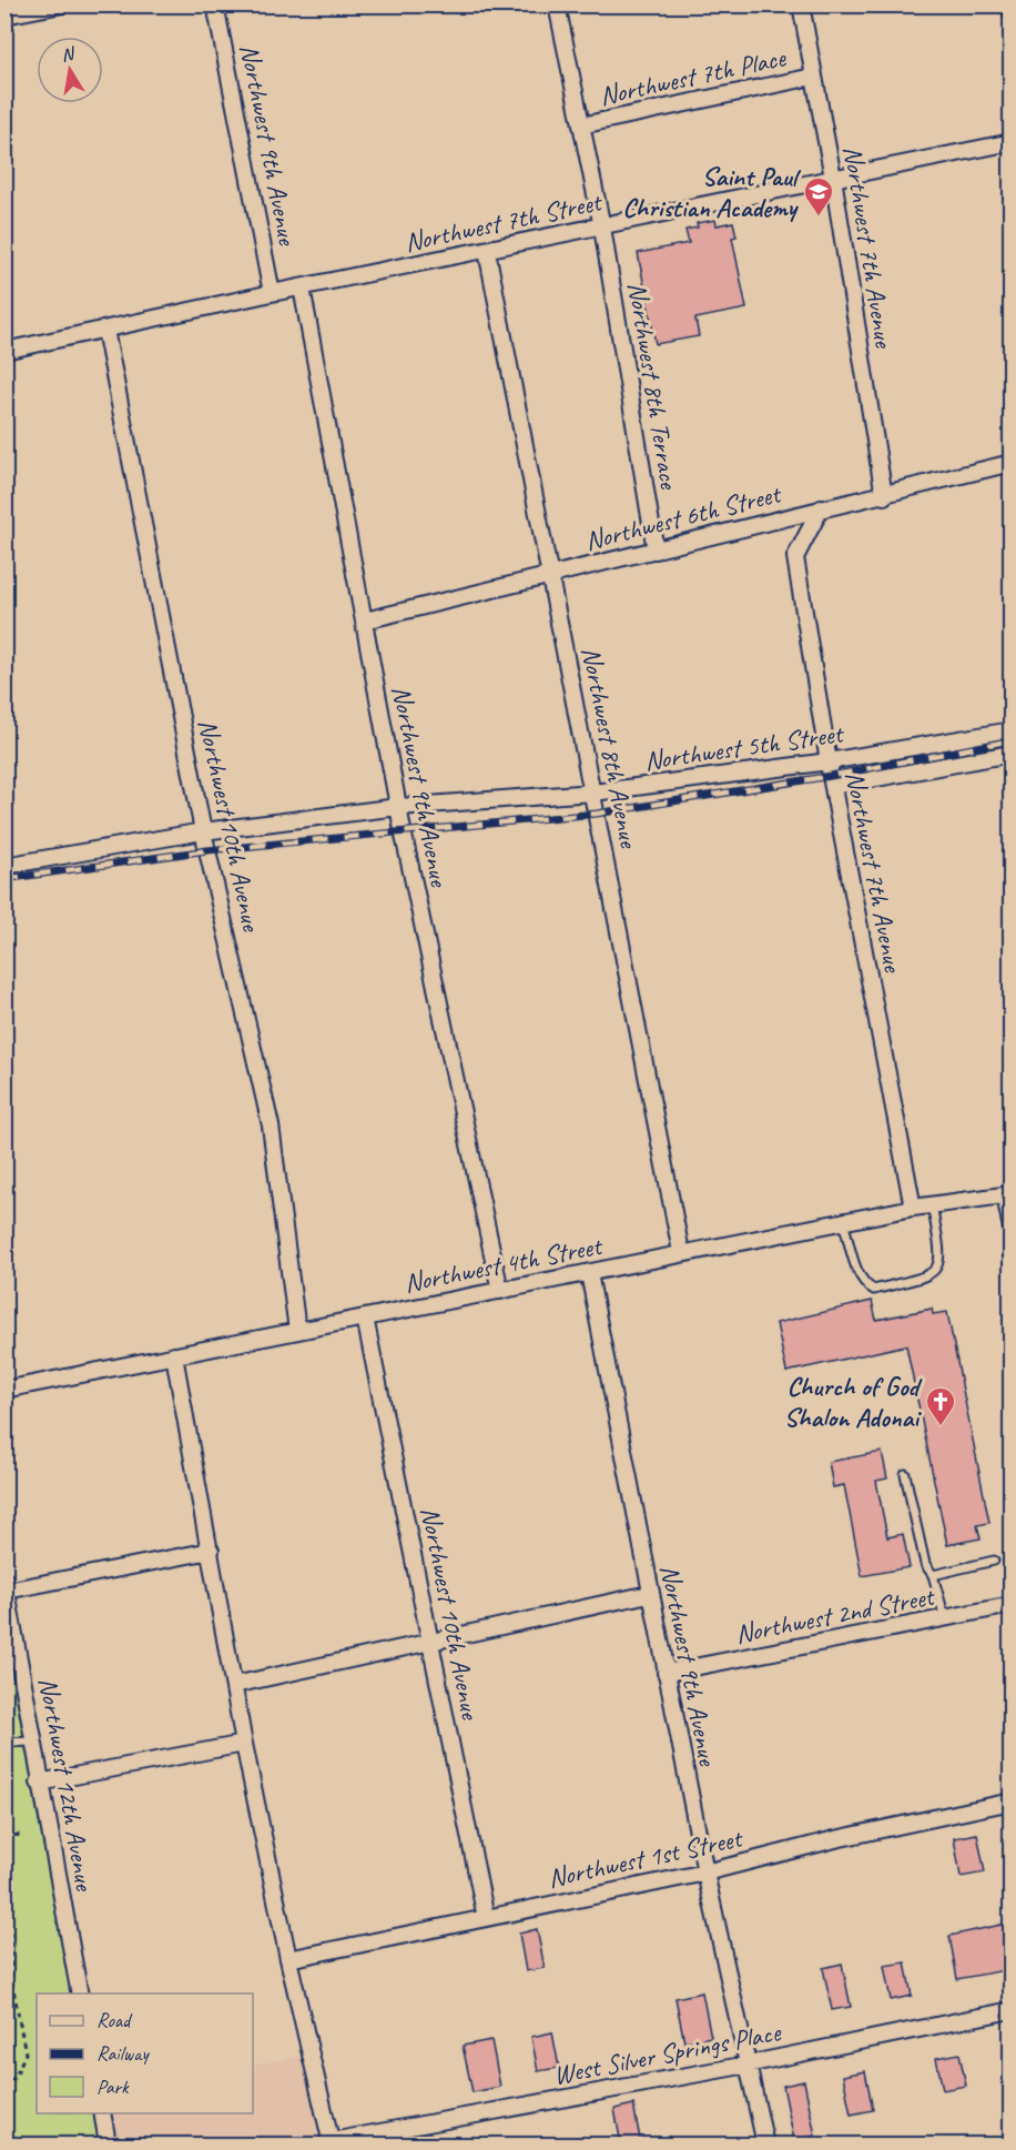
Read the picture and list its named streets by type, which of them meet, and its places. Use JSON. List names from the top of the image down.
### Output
{
  "streets": {
    "street": [
      "Northwest 7th Place",
      "Northwest 9th Avenue",
      "Northwest 7th Street",
      "Northwest 7th Avenue",
      "Northwest 8th Terrace",
      "Northwest 6th Street",
      "Northwest 8th Avenue",
      "Northwest 5th Street",
      "Northwest 10th Avenue",
      "Northwest 4th Street",
      "Northwest 2nd Street",
      "Northwest 12th Avenue",
      "Northwest 1st Street",
      "West Silver Springs Place"
    ]
  },
  "crossings": [
    ["Northwest 7th Place", "Northwest 7th Avenue"],
    ["Northwest 9th Avenue", "Northwest 7th Street"],
    ["Northwest 9th Avenue", "Northwest 6th Street"],
    ["Northwest 9th Avenue", "Northwest 5th Street"],
    ["Northwest 9th Avenue", "Northwest 4th Street"],
    ["Northwest 9th Avenue", "Northwest 2nd Street"],
    ["Northwest 9th Avenue", "Northwest 1st Street"],
    ["Northwest 9th Avenue", "West Silver Springs Place"],
    ["Northwest 7th Street", "Northwest 7th Avenue"],
    ["Northwest 7th Street", "Northwest 8th Terrace"],
    ["Northwest 7th Street", "Northwest 8th Avenue"],
    ["Northwest 7th Street", "Northwest 10th Avenue"],
    ["Northwest 7th Avenue", "Northwest 6th Street"],
    ["Northwest 7th Avenue", "Northwest 5th Street"],
    ["Northwest 7th Avenue", "Northwest 4th Street"],
    ["Northwest 8th Terrace", "Northwest 6th Street"],
    ["Northwest 6th Street", "Northwest 8th Avenue"],
    ["Northwest 8th Avenue", "Northwest 5th Street"],
    ["Northwest 8th Avenue", "Northwest 4th Street"],
    ["Northwest 5th Street", "Northwest 10th Avenue"],
    ["Northwest 10th Avenue", "Northwest 4th Street"],
    ["Northwest 10th Avenue", "Northwest 1st Street"]
  ],
  "places": {
    "school or university": ["Saint Paul Christian Academy"],
    "church": ["Church of God Shalon Adonai"]
  },
  "legend": ["Road", "Railway", "Park"],
  "north": "top"
}
